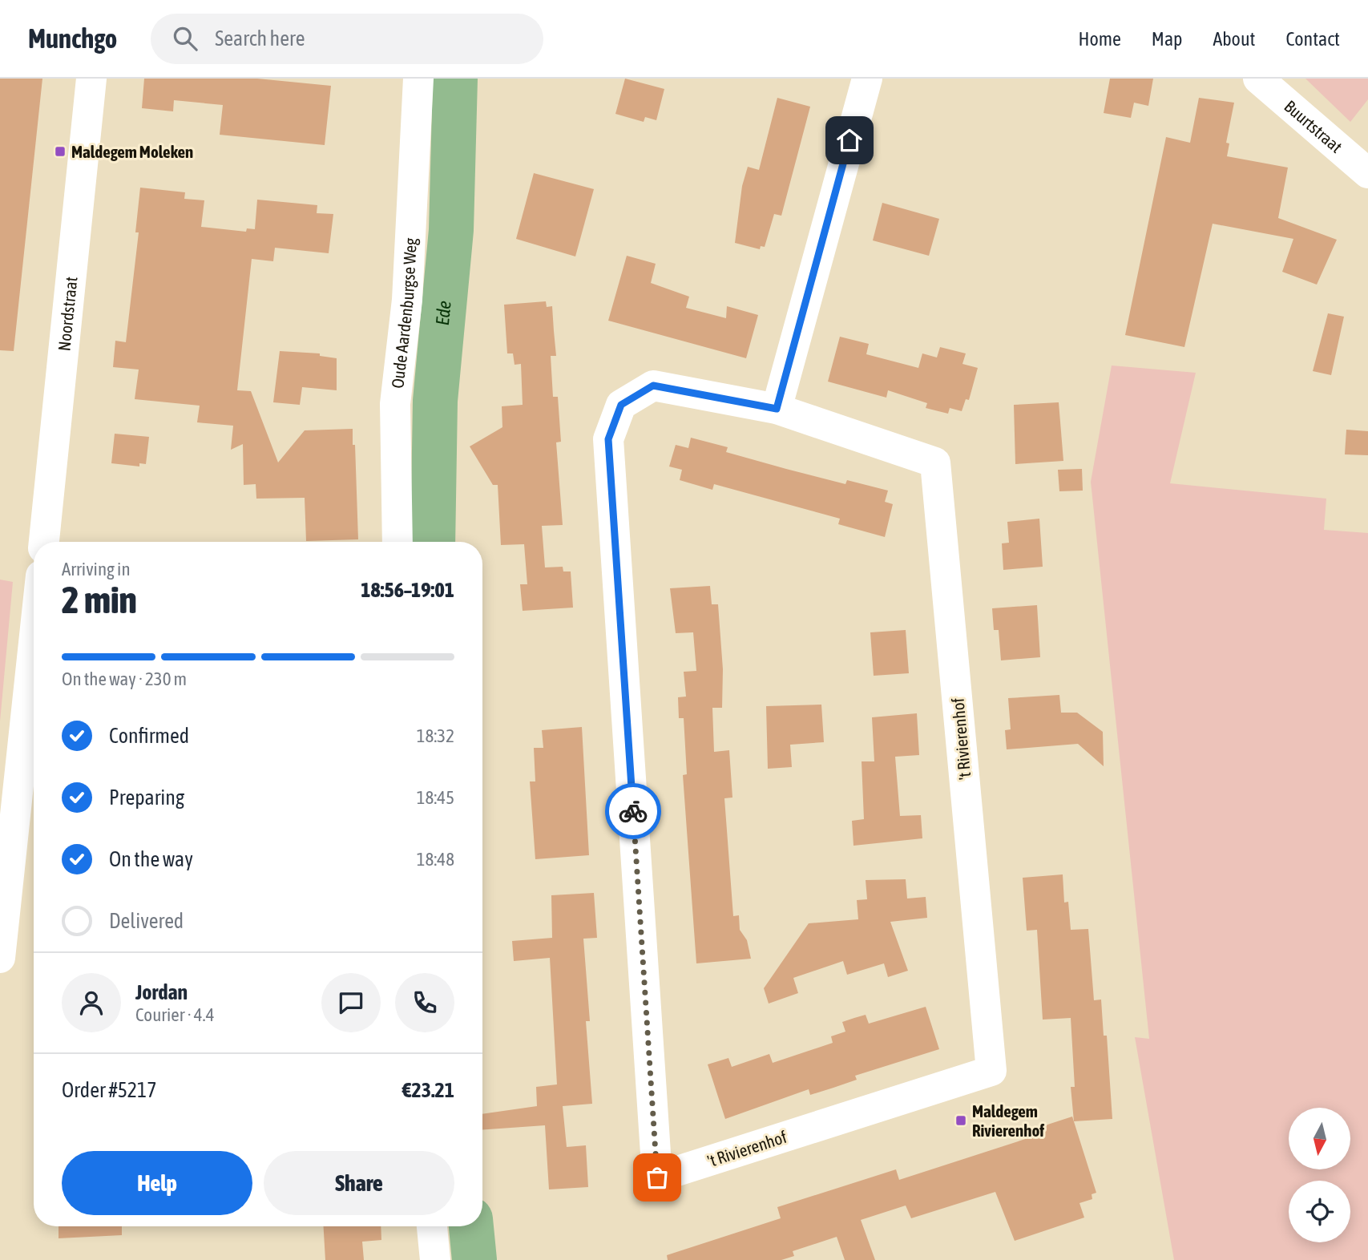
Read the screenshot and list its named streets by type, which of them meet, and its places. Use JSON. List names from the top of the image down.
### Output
{
  "streets": {
    "street": [
      "Buurtstraat",
      "Noordstraat",
      "Oude Aardenburgse Weg",
      "'t Rivierenhof"
    ]
  },
  "water": ["Ede"],
  "places": {
    "transit": ["Maldegem Moleken", "Maldegem Rivierenhof"]
  },
  "north": "bottom",
  "page": {
    "header": "Munchgo",
    "search": "Search here",
    "nav": [
      "Home",
      "Map",
      "About",
      "Contact"
    ],
    "heading": ["2 min", "Arriving in", "18:56–19:01"],
    "panel": [
      "Jordan",
      "Courier · 4.4",
      "Order #5217",
      "€23.21"
    ],
    "bar": "On the way · 230 m",
    "list": [
      ["Confirmed", "18:32"],
      ["Preparing", "18:45"],
      ["On the way", "18:48"],
      "Delivered"
    ],
    "buttons": ["Help", "Share"]
  }
}
